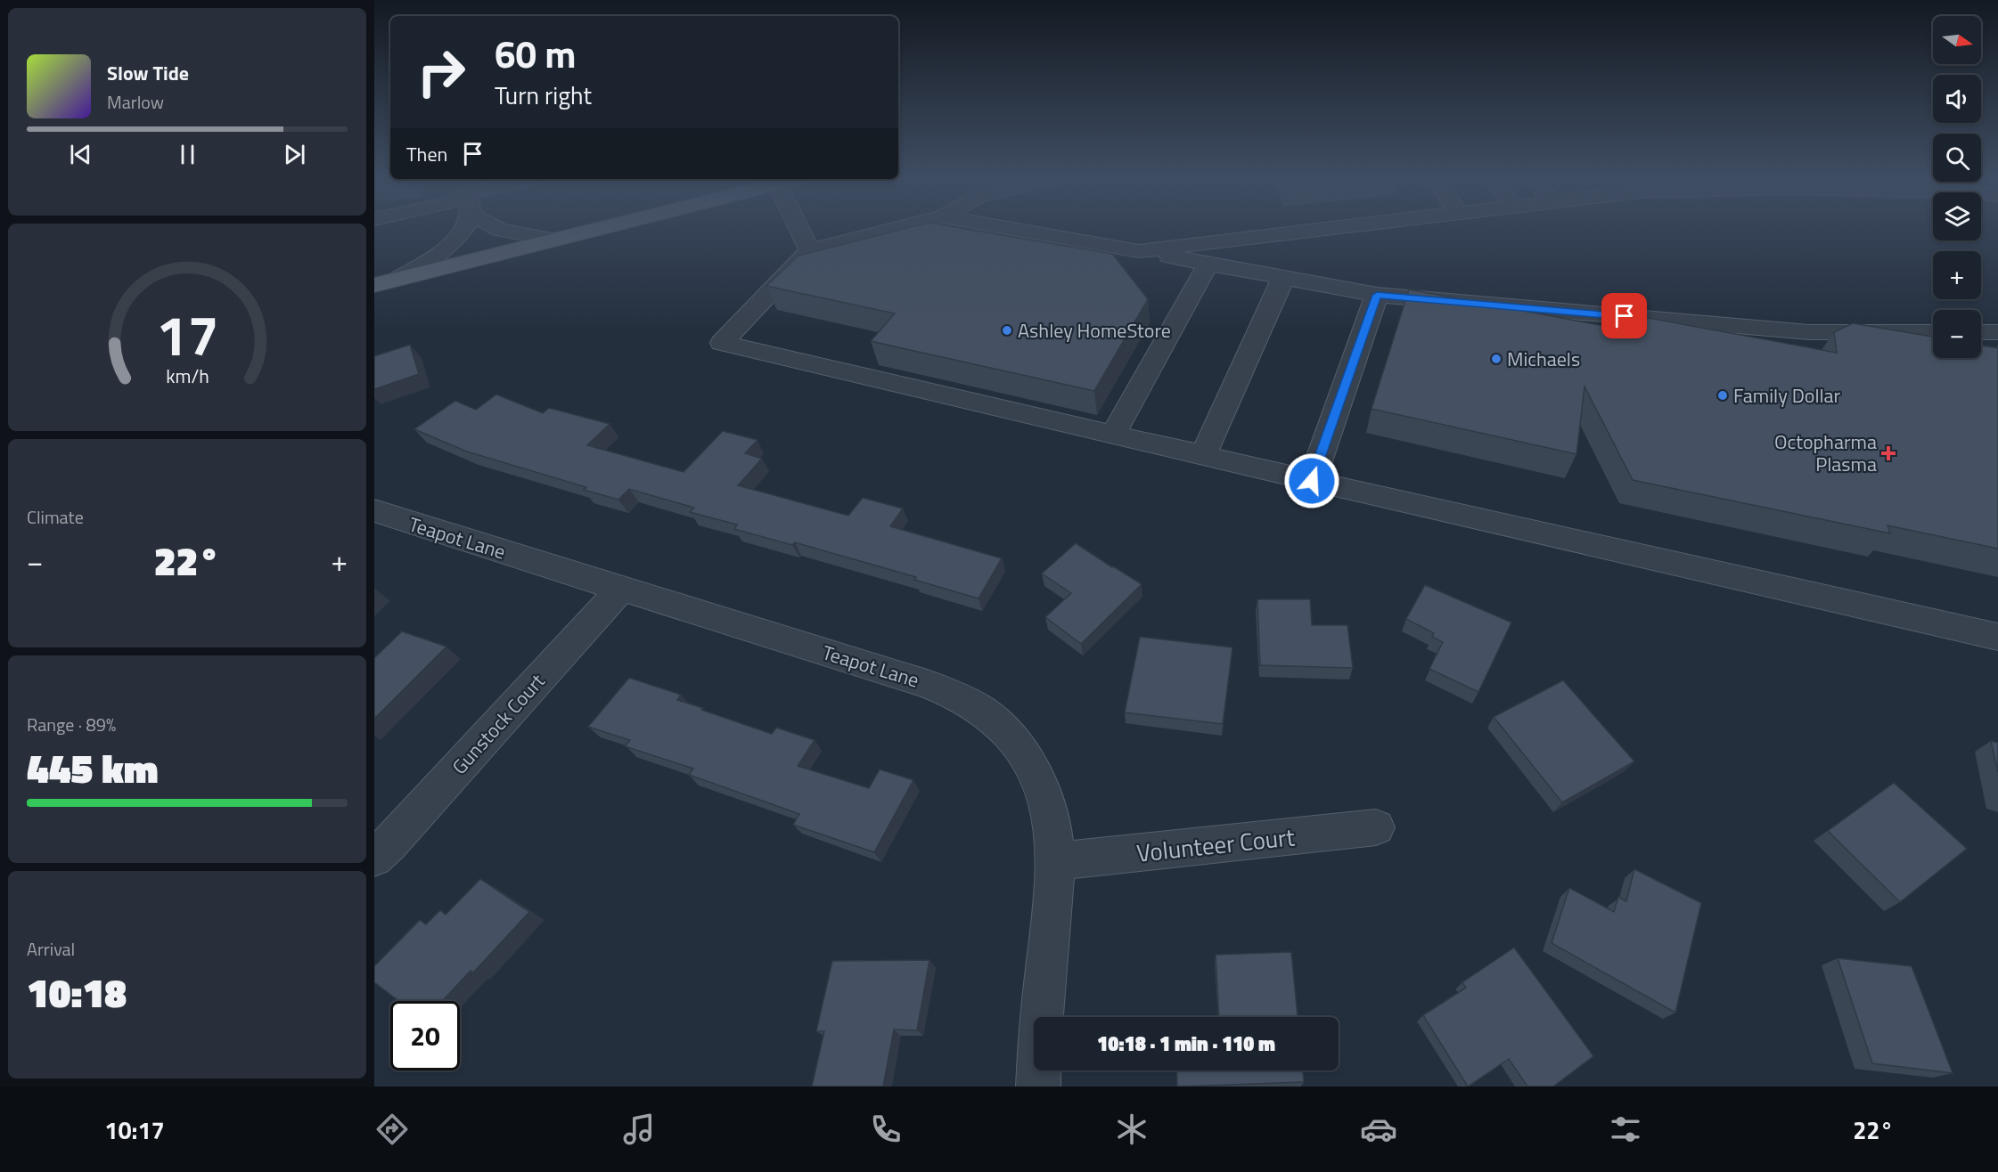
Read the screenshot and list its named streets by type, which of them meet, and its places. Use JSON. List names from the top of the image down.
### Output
{
  "streets": {
    "street": ["Teapot Lane", "Gunstock Court", "Volunteer Court"]
  },
  "crossings": [
    ["Teapot Lane", "Gunstock Court"],
    ["Teapot Lane", "Volunteer Court"]
  ],
  "places": {
    "other": ["Ashley HomeStore", "Michaels", "Family Dollar"],
    "health": ["Octopharma Plasma"]
  },
  "north": "right",
  "page": {
    "map_buttons": ["+", "−"],
    "turn": ["60 m", "Turn right"],
    "song": ["Slow Tide", "Marlow"],
    "then": "Then",
    "tile": [
      "Climate",
      ["Range · 89%", "445 km"],
      ["Arrival", "10:18"]
    ],
    "heat": ["−", "22°", "+"],
    "limit": "20",
    "trip": "10:18 · 1 min · 110 m",
    "tabs": ["10:17", "22°"],
    "gauge": ["17", "km/h"]
  }
}
